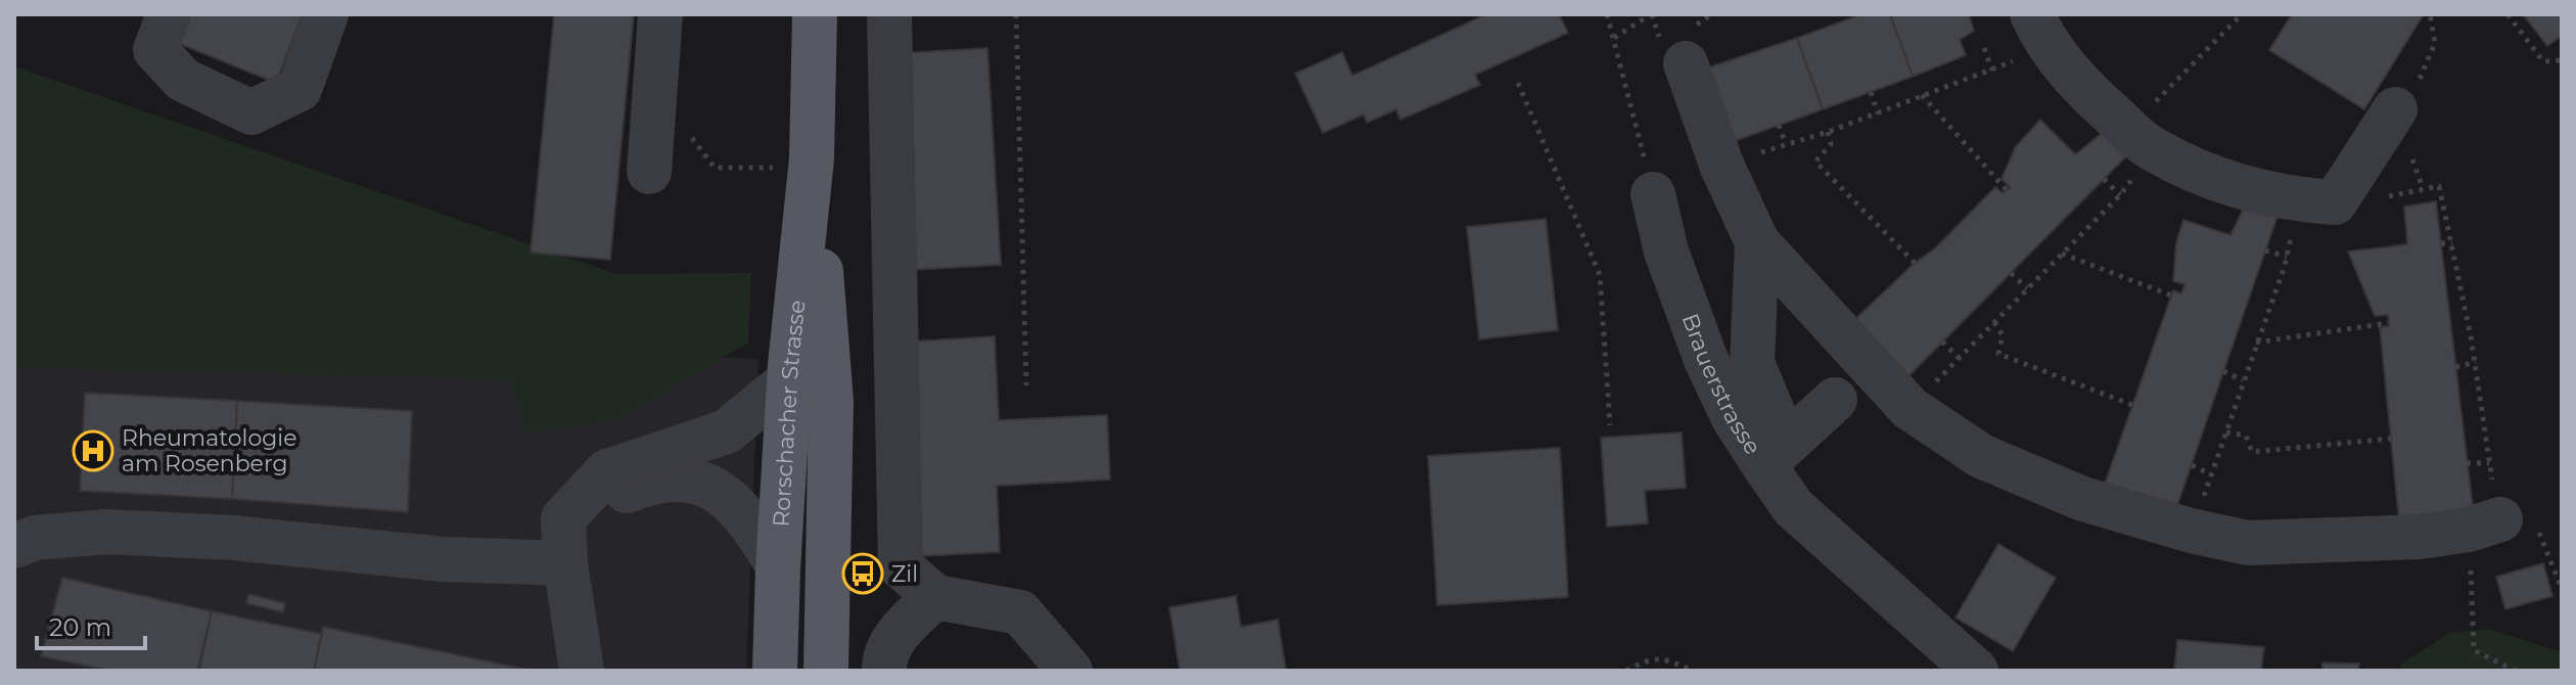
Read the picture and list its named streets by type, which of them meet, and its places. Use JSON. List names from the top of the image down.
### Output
{
  "streets": {
    "main road": ["Rorschacher Strasse"],
    "street": ["Brauerstrasse"]
  },
  "places": {
    "hospital": ["Rheumatologie am Rosenberg"],
    "bus stop": ["Zil"]
  },
  "scale_bar": "20 m"
}
